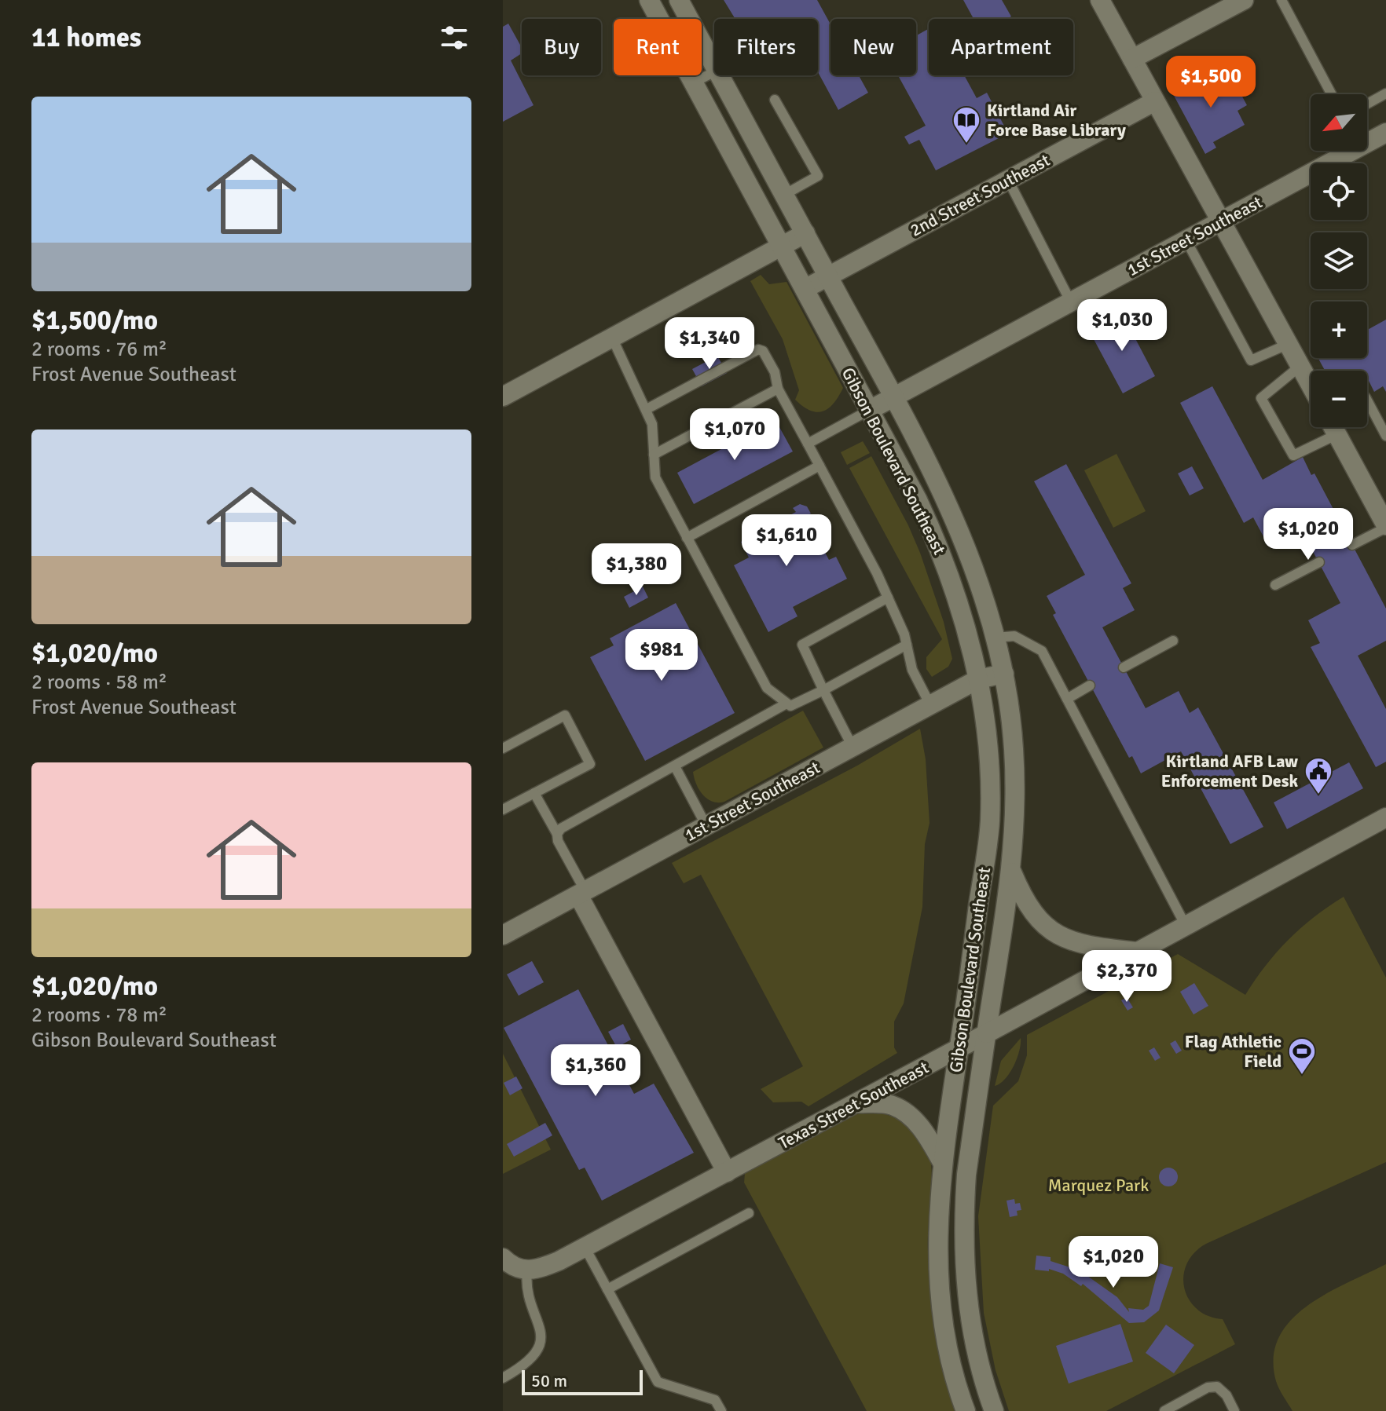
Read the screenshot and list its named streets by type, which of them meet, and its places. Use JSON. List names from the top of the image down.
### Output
{
  "streets": {
    "street": [
      "2nd Street Southeast",
      "1st Street Southeast",
      "Gibson Boulevard Southeast",
      "Texas Street Southeast"
    ]
  },
  "crossings": [
    ["2nd Street Southeast", "Gibson Boulevard Southeast"],
    ["1st Street Southeast", "Gibson Boulevard Southeast"],
    ["Gibson Boulevard Southeast", "Texas Street Southeast"]
  ],
  "parks": ["Marquez Park"],
  "places": {
    "library": ["Kirtland Air Force Base Library"],
    "public building": ["Kirtland AFB Law Enforcement Desk"],
    "sports": ["Flag Athletic Field"]
  },
  "scale_bar": "50 m",
  "north": "bottom left",
  "page": {
    "heading": "11 homes",
    "chip": [
      "Buy",
      "Rent",
      "Filters",
      "New",
      "Apartment"
    ],
    "price": [
      "$1,500",
      "$1,030",
      "$1,340",
      "$1,070",
      "$1,020",
      "$1,610",
      "$1,380",
      "$981",
      "$2,370",
      "$1,360",
      "$1,020"
    ],
    "list": [
      {
        "name": "$1,500/mo",
        "note": "2 rooms · 76 m² · Frost Avenue Southeast"
      },
      {
        "name": "$1,020/mo",
        "note": "2 rooms · 58 m² · Frost Avenue Southeast"
      },
      {
        "name": "$1,020/mo",
        "note": "2 rooms · 78 m² · Gibson Boulevard Southeast"
      }
    ],
    "map_buttons": ["+", "−"],
    "scale": "50 m"
  }
}
